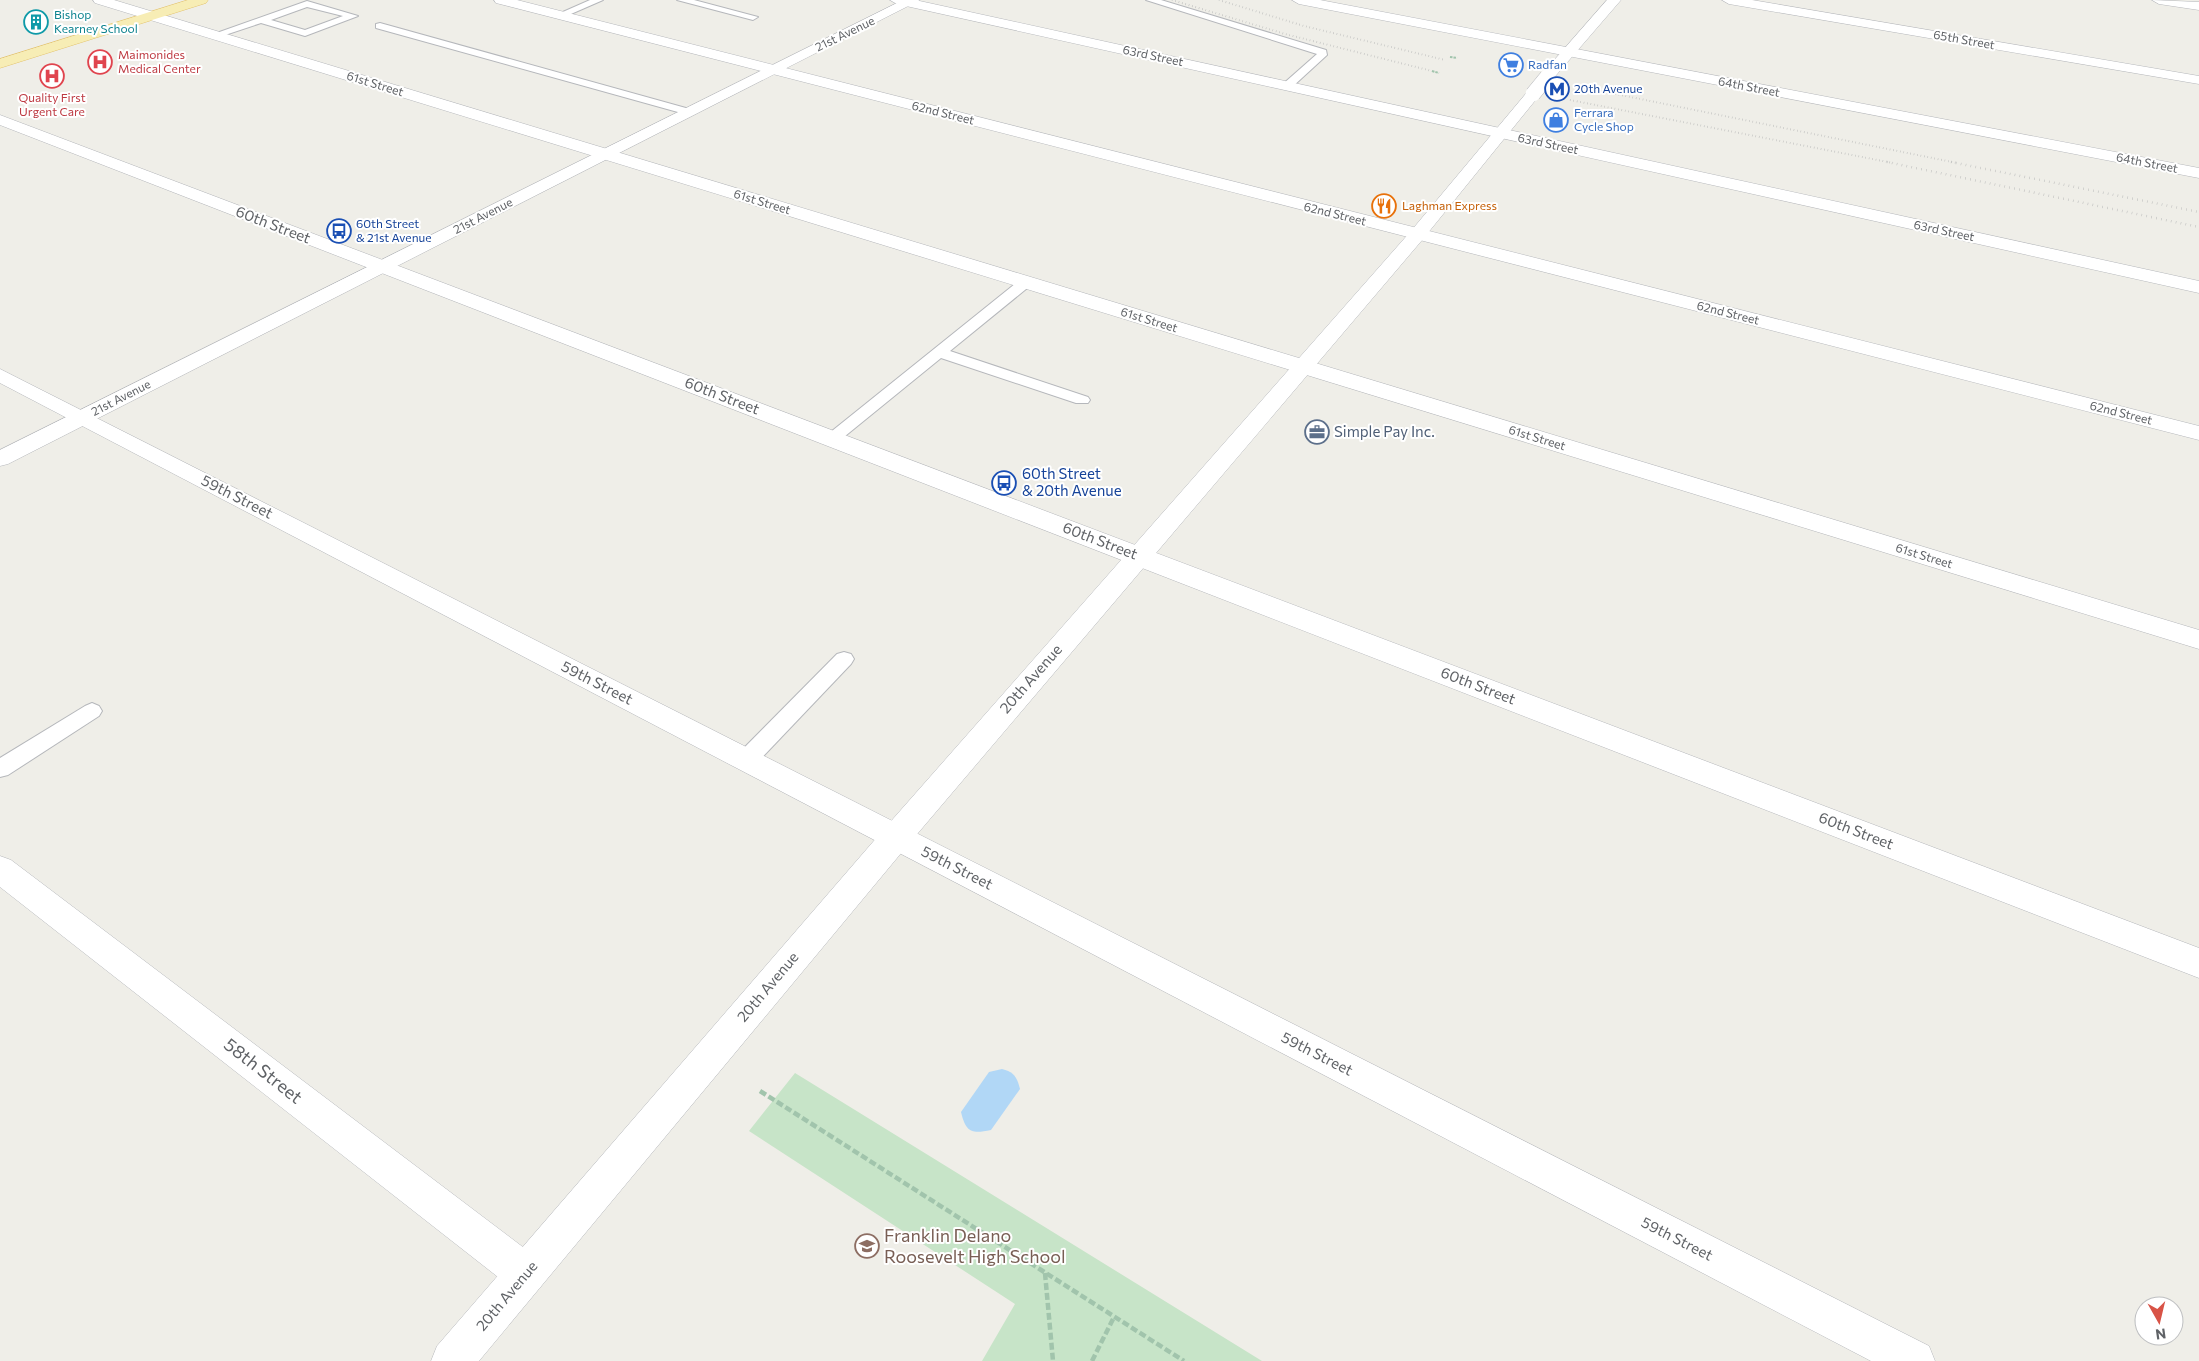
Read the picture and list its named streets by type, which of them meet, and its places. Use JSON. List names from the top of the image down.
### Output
{
  "streets": {
    "street": [
      "21st Avenue",
      "65th Street",
      "63rd Street",
      "61st Street",
      "64th Street",
      "62nd Street",
      "60th Street",
      "59th Street",
      "20th Avenue",
      "58th Street"
    ]
  },
  "crossings": [
    ["21st Avenue", "63rd Street"],
    ["21st Avenue", "61st Street"],
    ["21st Avenue", "62nd Street"],
    ["21st Avenue", "60th Street"],
    ["21st Avenue", "59th Street"],
    ["63rd Street", "20th Avenue"],
    ["61st Street", "20th Avenue"],
    ["64th Street", "20th Avenue"],
    ["62nd Street", "20th Avenue"],
    ["60th Street", "20th Avenue"],
    ["59th Street", "20th Avenue"],
    ["20th Avenue", "58th Street"]
  ],
  "places": {
    "building": ["Bishop Kearney School"],
    "hospital": ["Maimonides Medical Center", "Quality First Urgent Care"],
    "supermarket": ["Radfan"],
    "metro station": ["20th Avenue"],
    "shop": ["Ferrara Cycle Shop"],
    "restaurant": ["Laghman Express"],
    "bus stop": ["60th Street & 21st Avenue", "60th Street & 20th Avenue"],
    "office": ["Simple Pay Inc."],
    "school or university": ["Franklin Delano Roosevelt High School"]
  },
  "north": "bottom"
}
